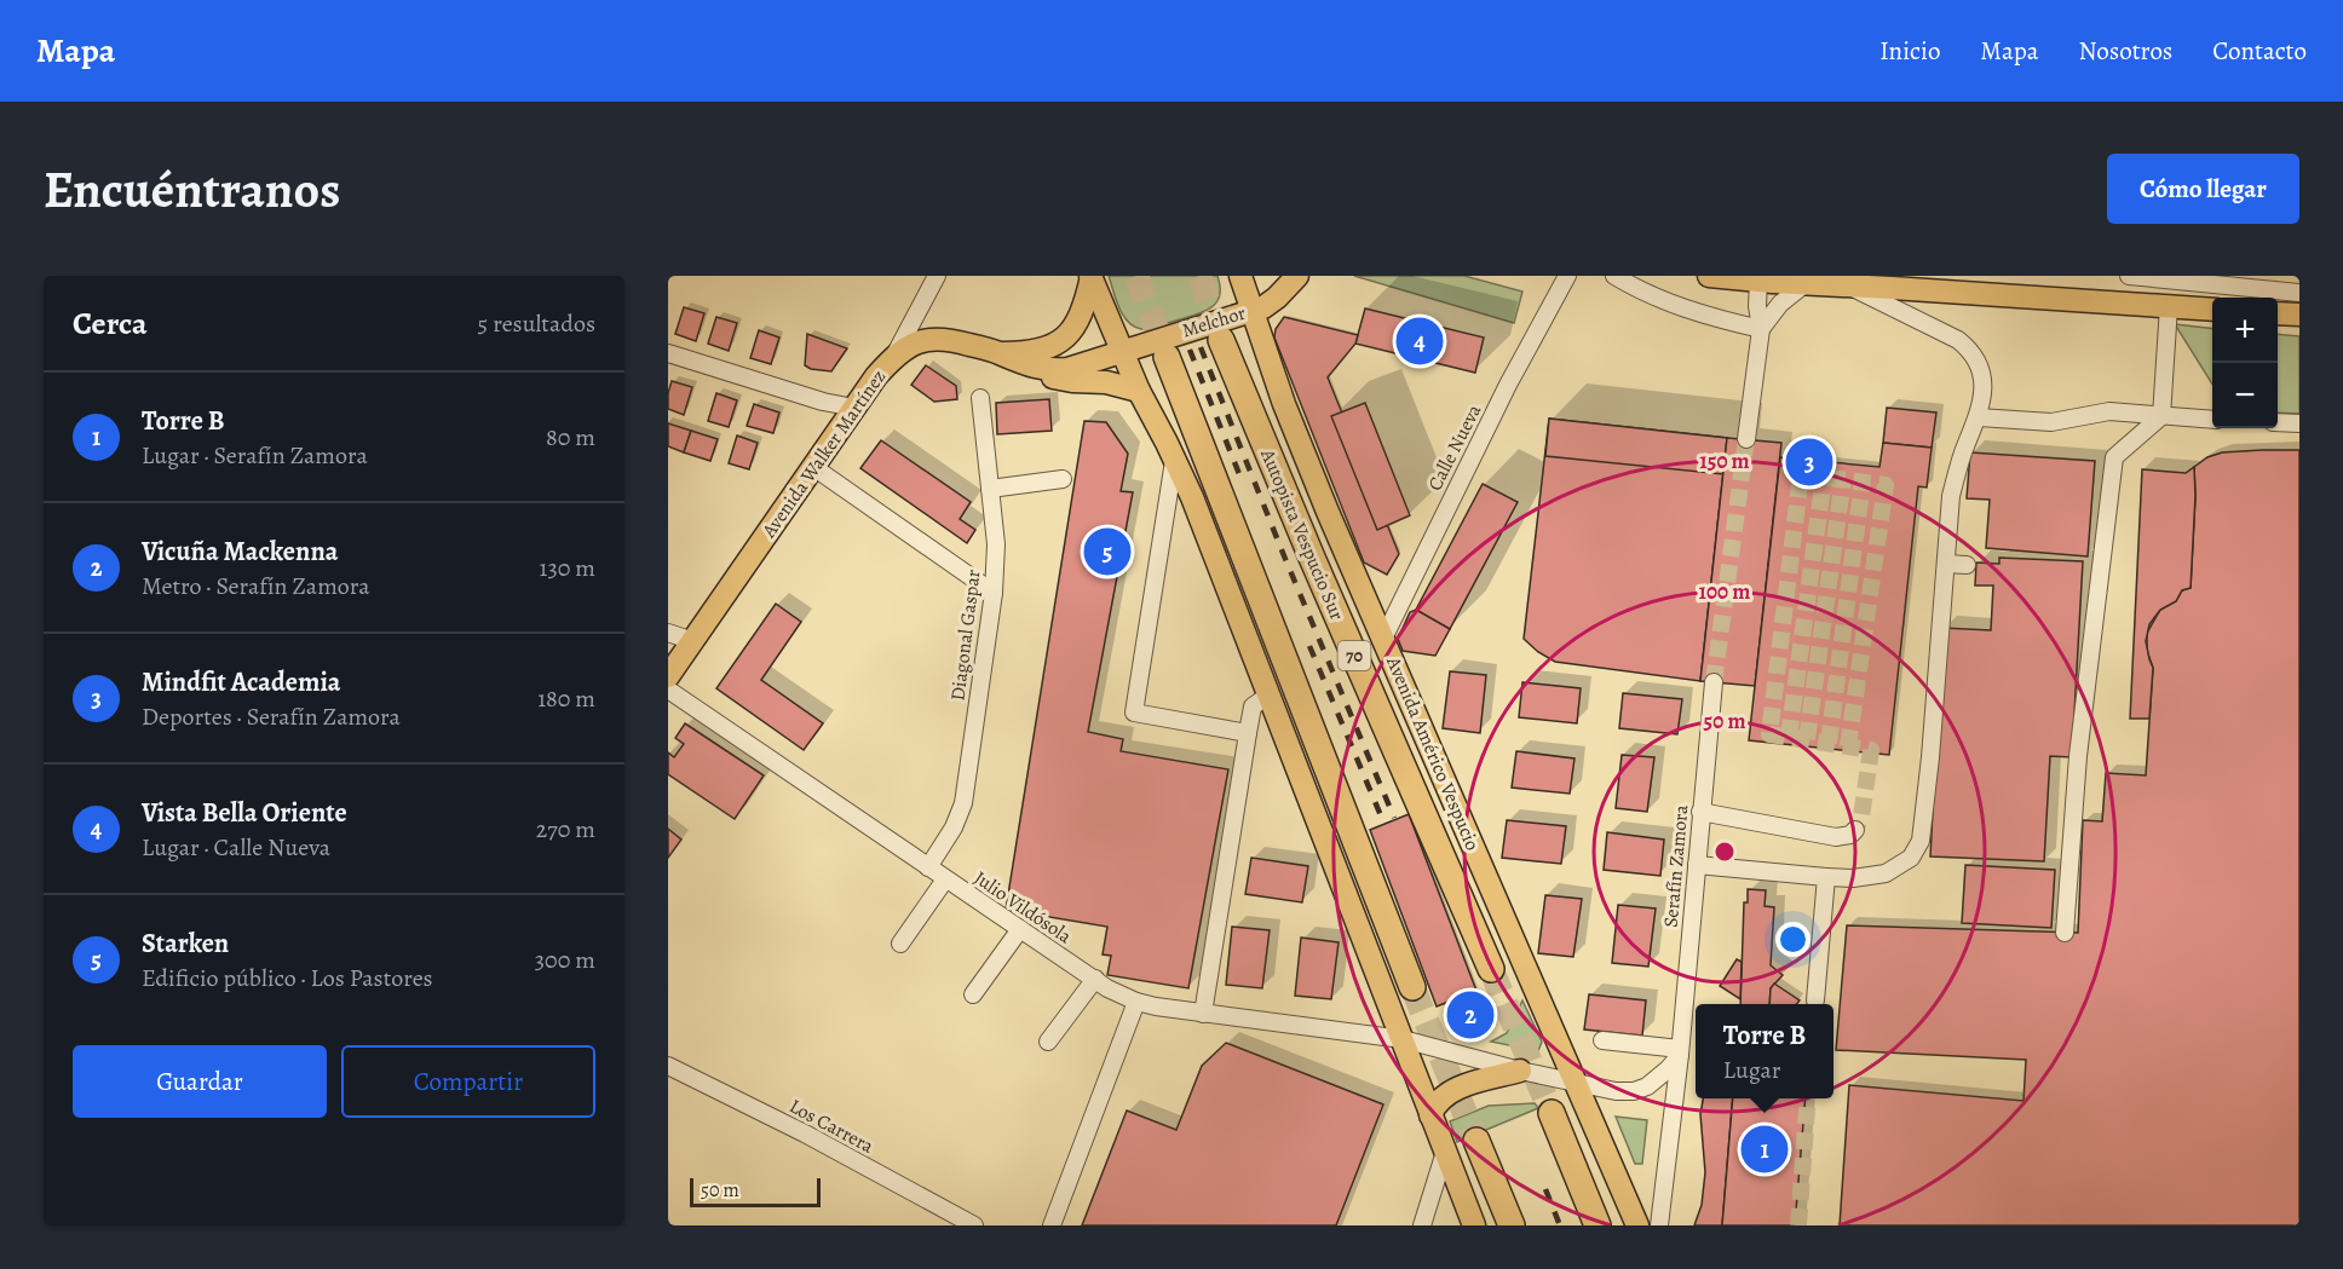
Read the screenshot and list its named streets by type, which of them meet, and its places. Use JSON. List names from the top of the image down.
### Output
{
  "streets": {
    "highway": ["Autopista Vespucio Sur", "70"],
    "main road": ["Melchor", "Avenida Walker Martínez", "Avenida Américo Vespucio"],
    "street": [
      "Calle Nueva",
      "Diagonal Gaspar",
      "Serafín Zamora",
      "Julio Vildósola",
      "Los Carrera"
    ]
  },
  "crossings": [
    ["Melchor", "Avenida Walker Martínez"],
    ["Melchor", "Avenida Américo Vespucio"],
    ["Calle Nueva", "Avenida Américo Vespucio"],
    ["Diagonal Gaspar", "Julio Vildósola"]
  ],
  "scale_bar": "50 m",
  "page": {
    "header": "Mapa",
    "nav": [
      "Inicio",
      "Mapa",
      "Nosotros",
      "Contacto"
    ],
    "buttons": [
      "Cómo llegar",
      ["Guardar", "Compartir"]
    ],
    "title": "Encuéntranos",
    "heading": ["Cerca", "5 resultados"],
    "map_buttons": ["+", "−"],
    "pins": [
      "4",
      "3",
      "5",
      "2",
      "1"
    ],
    "list": [
      {
        "mark": "1",
        "name": "Torre B",
        "note": "Lugar · Serafín Zamora",
        "value": "80 m"
      },
      {
        "mark": "2",
        "name": "Vicuña Mackenna",
        "note": "Metro · Serafín Zamora",
        "value": "130 m"
      },
      {
        "mark": "3",
        "name": "Mindfit Academia",
        "note": "Deportes · Serafín Zamora",
        "value": "180 m"
      },
      {
        "mark": "4",
        "name": "Vista Bella Oriente",
        "note": "Lugar · Calle Nueva",
        "value": "270 m"
      },
      {
        "mark": "5",
        "name": "Starken",
        "note": "Edificio público · Los Pastores",
        "value": "300 m"
      }
    ],
    "popup": ["Torre B", "Lugar"],
    "scale": "50 m"
  },
  "rings": ["150 m", "100 m", "50 m"]
}
